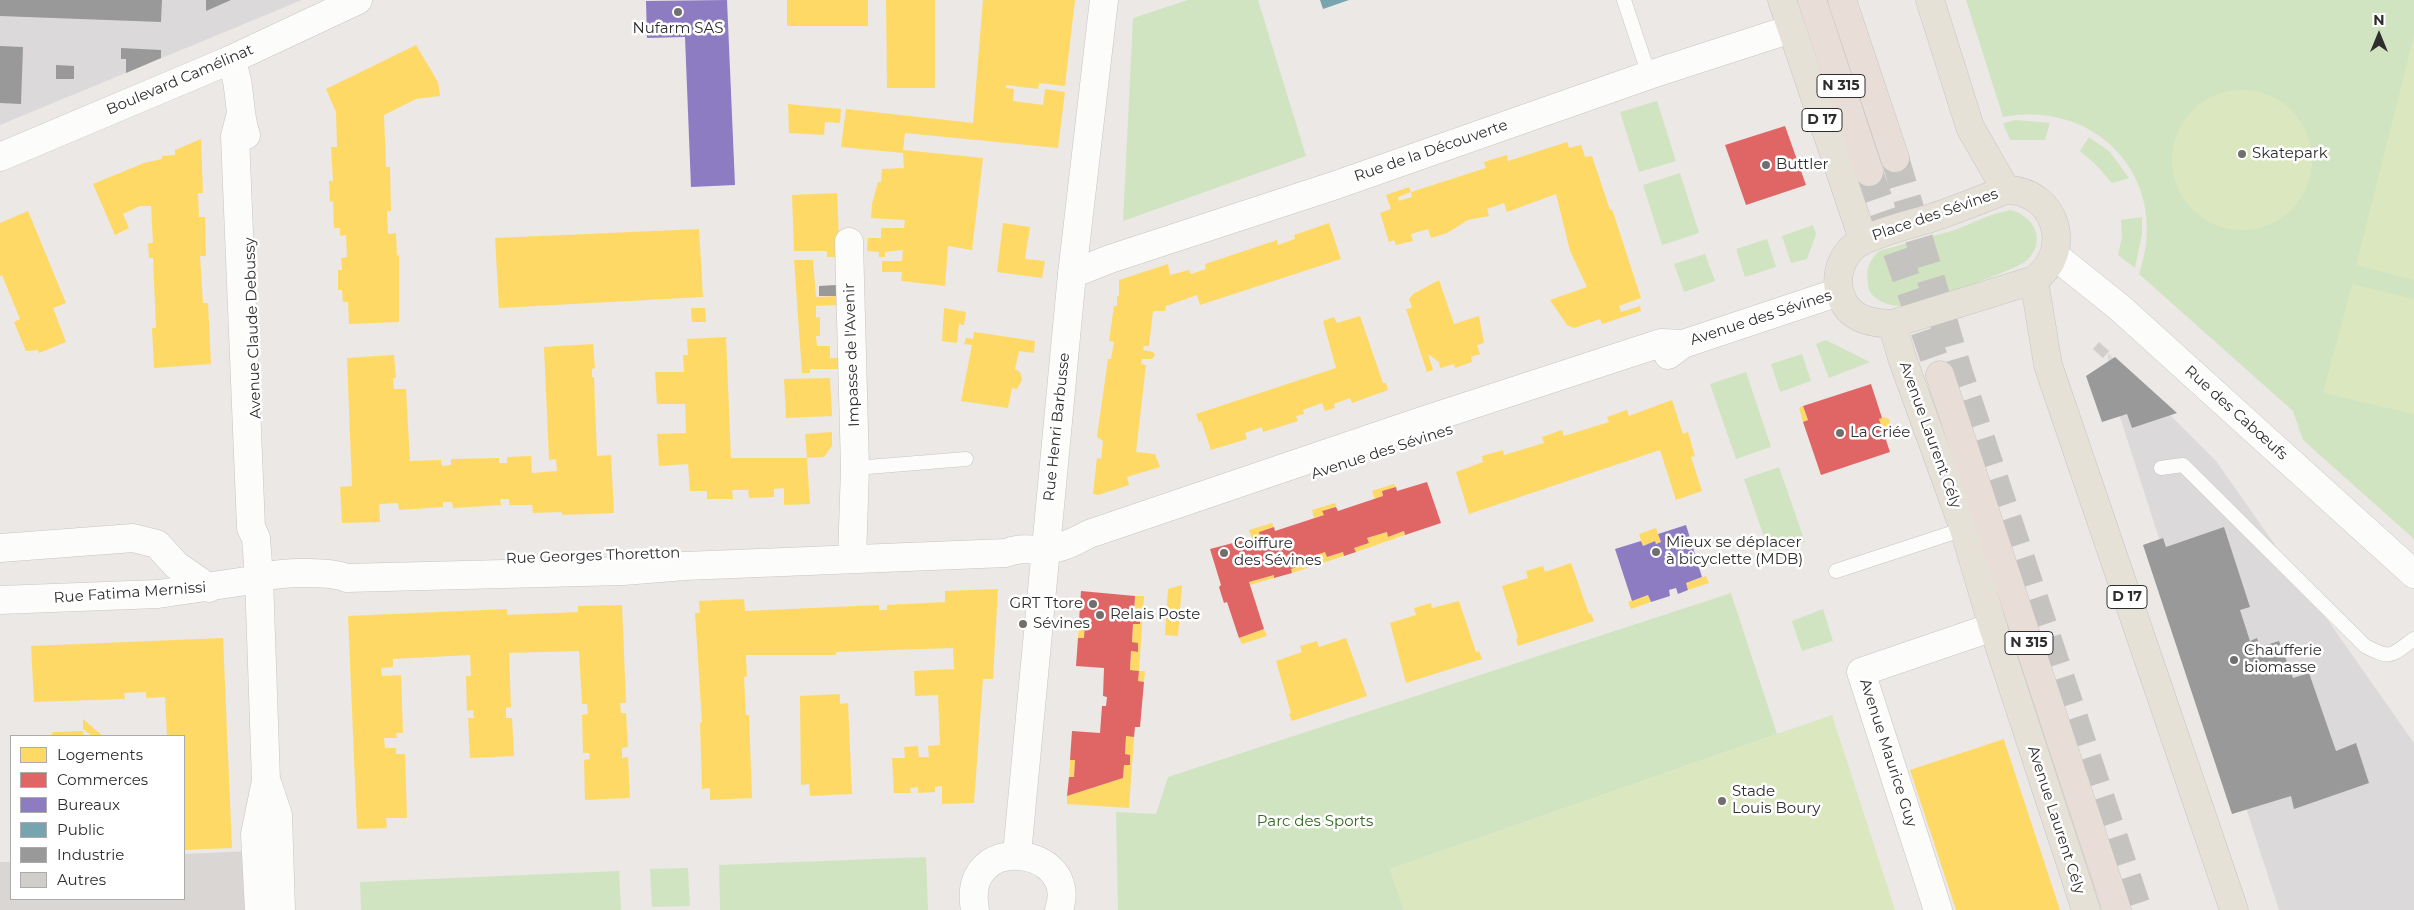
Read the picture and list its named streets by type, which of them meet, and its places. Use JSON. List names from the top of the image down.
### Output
{
  "streets": {
    "highway": ["N 315"],
    "main road": ["D 17", "Place des Sévines", "Avenue Laurent Cély"],
    "street": [
      "Boulevard Camélinat",
      "Rue de la Découverte",
      "Avenue des Sévines",
      "Avenue Claude Debussy",
      "Impasse de l'Avenir",
      "Rue des Cabœufs",
      "Rue Henri Barbusse",
      "Rue Georges Thoretton",
      "Rue Fatima Mernissi",
      "Avenue Maurice Guy"
    ]
  },
  "crossings": [
    ["Boulevard Camélinat", "Avenue Claude Debussy"],
    ["D 17", "Rue de la Découverte"],
    ["D 17", "Place des Sévines"],
    ["Rue de la Découverte", "Rue Henri Barbusse"],
    ["Avenue des Sévines", "Rue Henri Barbusse"],
    ["Avenue des Sévines", "Rue Georges Thoretton"],
    ["Avenue Claude Debussy", "Rue Georges Thoretton"],
    ["Avenue Claude Debussy", "Rue Fatima Mernissi"],
    ["Rue Henri Barbusse", "Rue Georges Thoretton"],
    ["Avenue Laurent Cély", "Avenue Maurice Guy"],
    ["Rue Georges Thoretton", "Rue Fatima Mernissi"]
  ],
  "parks": ["Parc des Sports"],
  "places": [
    "Nufarm SAS",
    "Skatepark",
    "Buttler",
    "La Criée",
    "Mieux se déplacer à bicyclette (MDB)",
    "Coiffure des Sévines",
    "GRT Ttore",
    "Relais Poste",
    "Sévines",
    "Chaufferie biomasse",
    "Stade Louis Boury"
  ],
  "legend": [
    "Logements",
    "Commerces",
    "Bureaux",
    "Public",
    "Industrie",
    "Autres"
  ],
  "north": "top"
}
